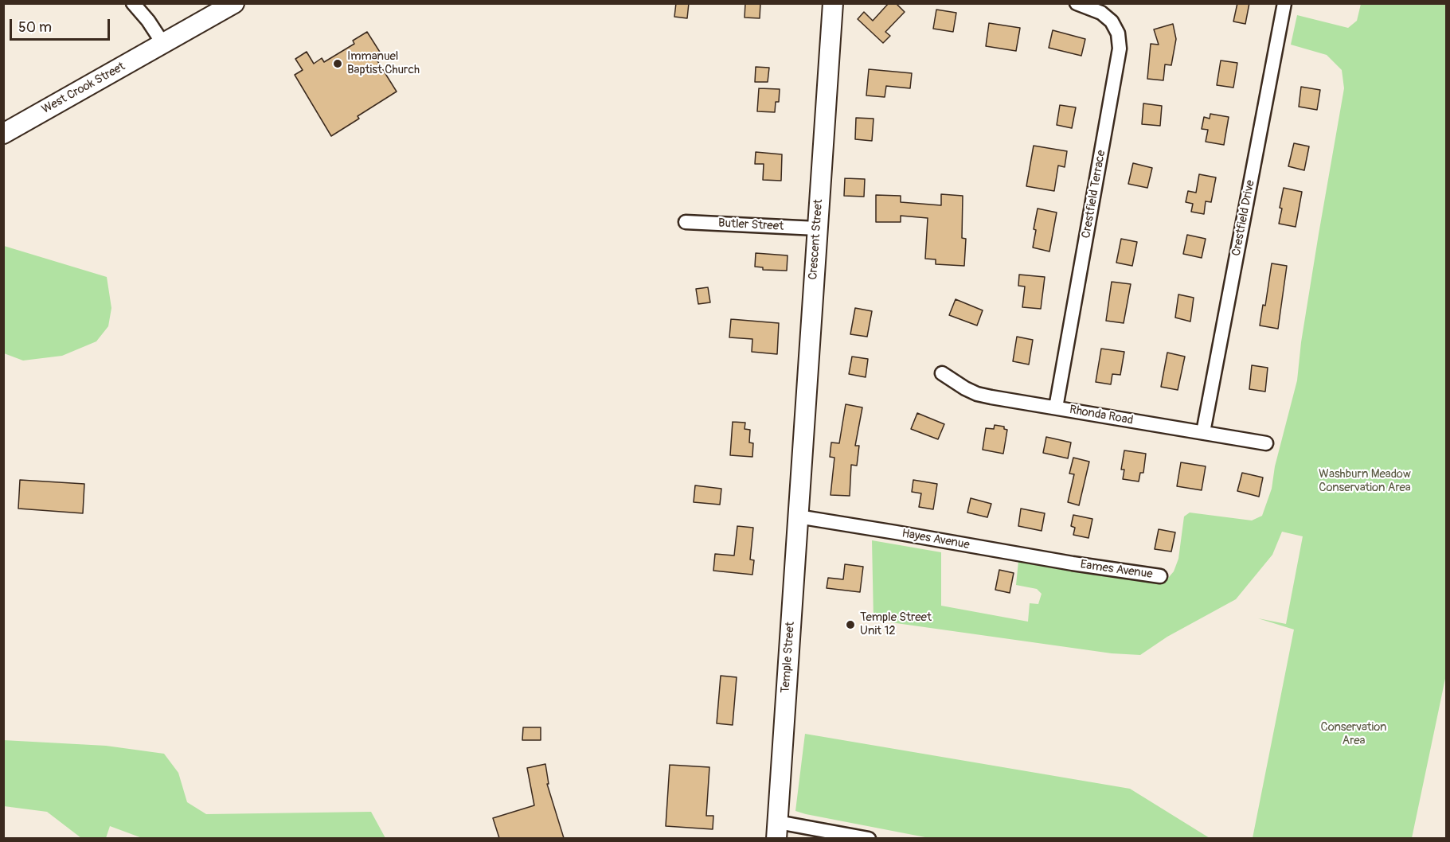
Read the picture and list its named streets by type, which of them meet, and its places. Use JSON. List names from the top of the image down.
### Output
{
  "streets": {
    "main road": ["West Crook Street", "Crescent Street", "Temple Street"],
    "street": [
      "Crestfield Terrace",
      "Crestfield Drive",
      "Butler Street",
      "Rhonda Road",
      "Hayes Avenue",
      "Eames Avenue"
    ]
  },
  "crossings": [
    ["Crestfield Terrace", "Rhonda Road"],
    ["Crestfield Drive", "Rhonda Road"],
    ["Butler Street", "Crescent Street"],
    ["Crescent Street", "Temple Street"],
    ["Hayes Avenue", "Eames Avenue"],
    ["Hayes Avenue", "Temple Street"]
  ],
  "parks": ["Washburn Meadow Conservation Area", "Conservation Area"],
  "places": ["Immanuel Baptist Church", "Temple Street Unit 12"],
  "scale_bar": "50 m"
}
